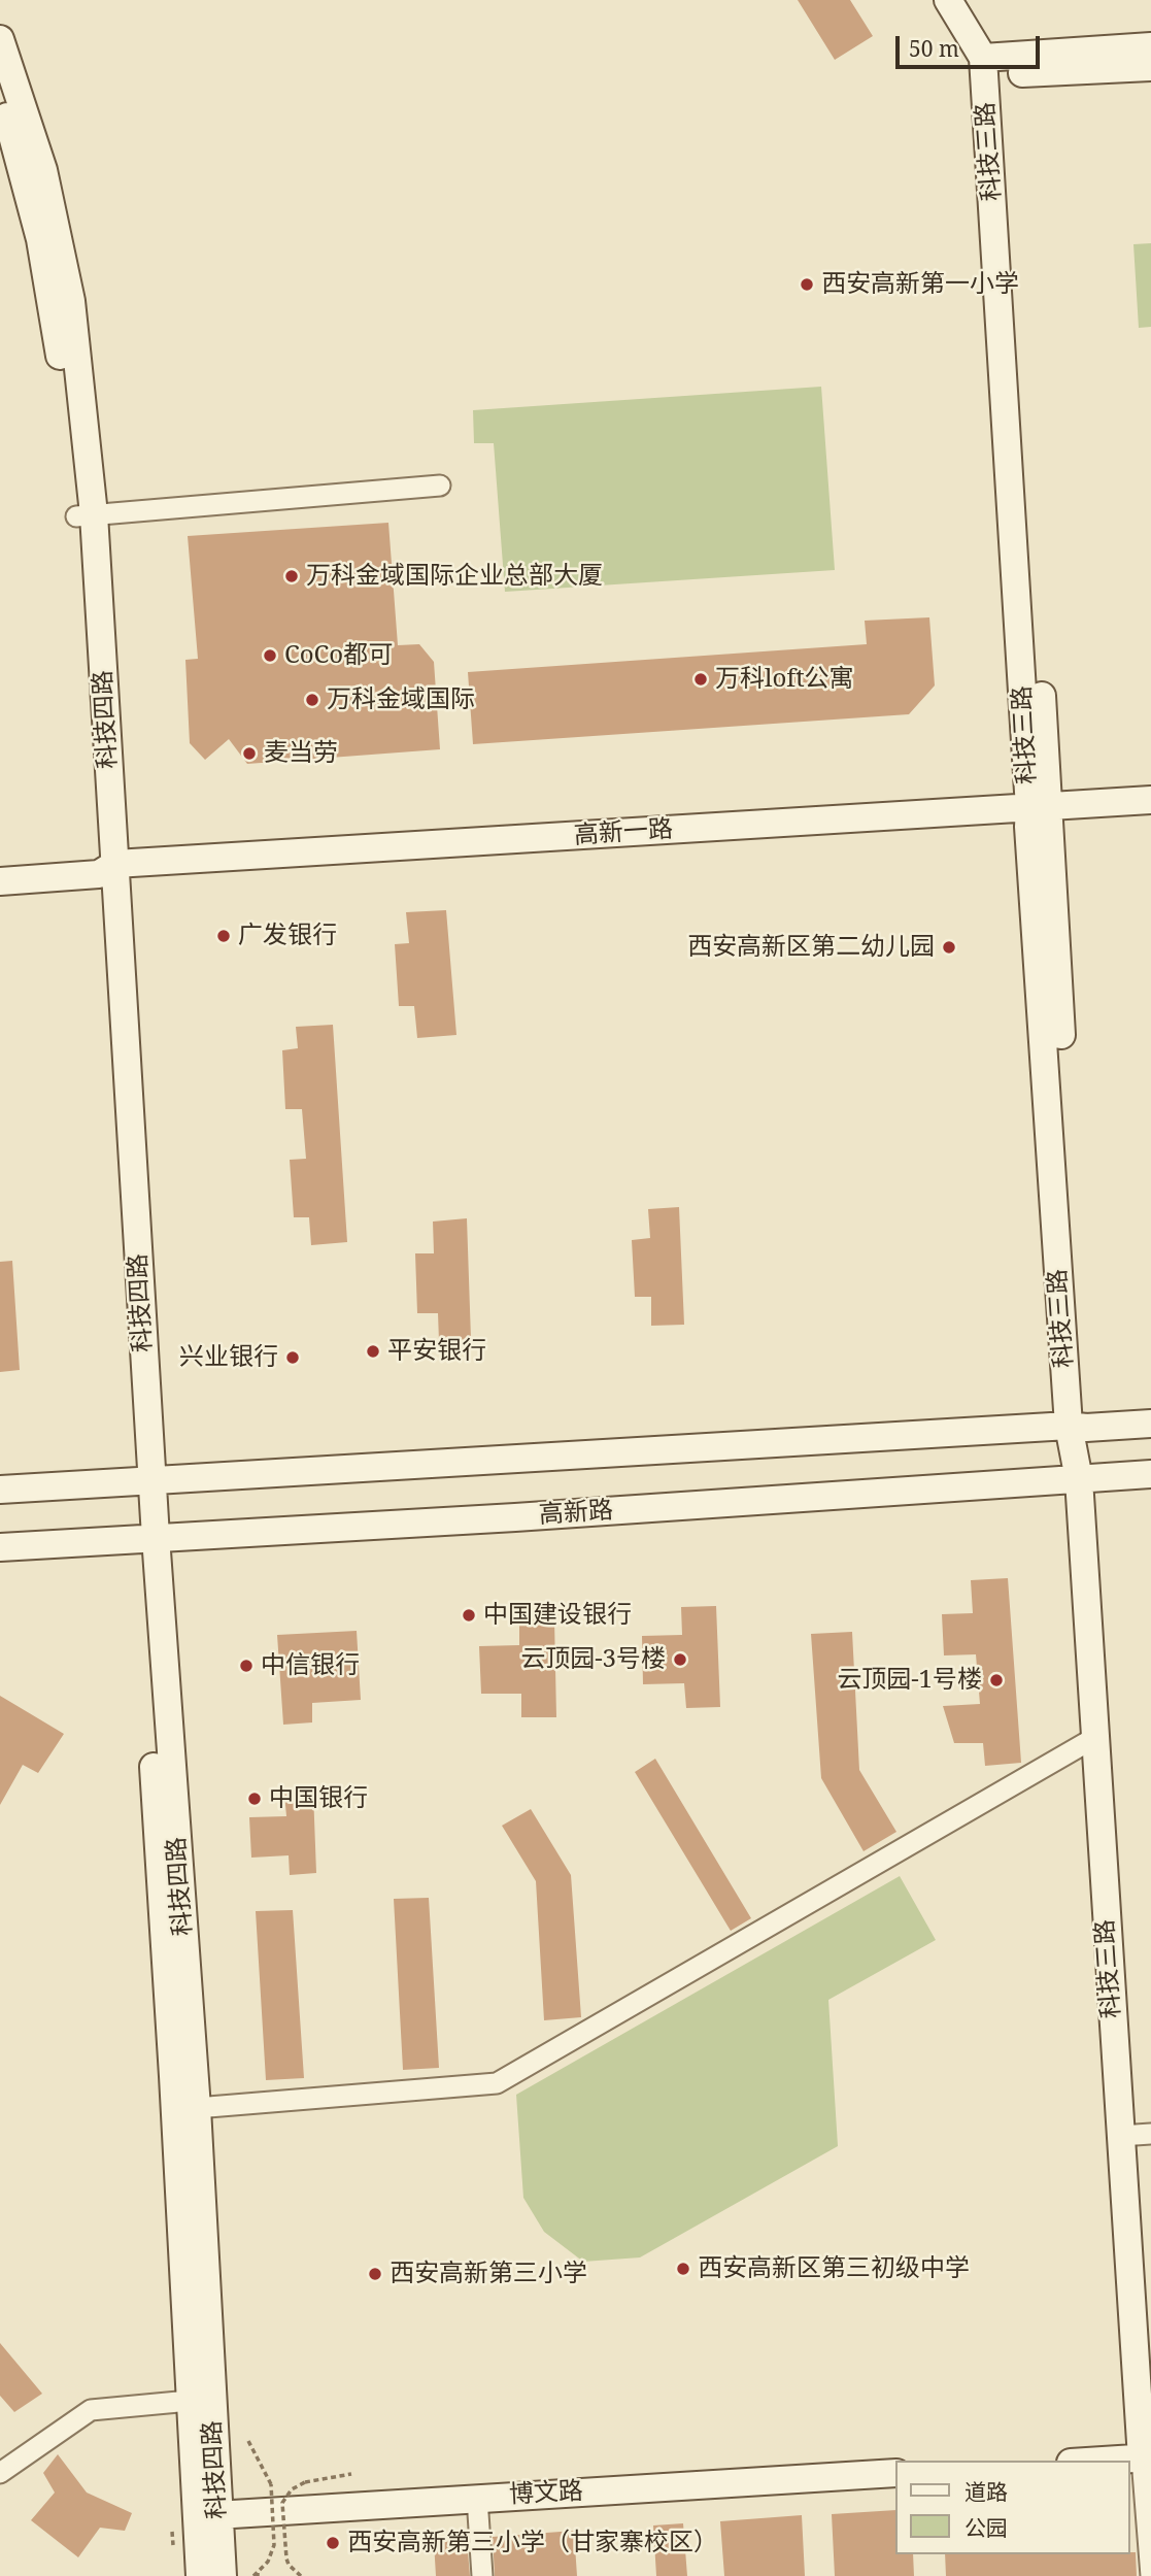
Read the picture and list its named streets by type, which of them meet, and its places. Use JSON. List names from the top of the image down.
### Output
{
  "streets": {
    "street": [
      "科技三路",
      "科技四路",
      "高新一路",
      "高新路",
      "博文路"
    ]
  },
  "crossings": [
    ["科技三路", "高新一路"],
    ["科技三路", "高新路"],
    ["科技四路", "高新一路"],
    ["科技四路", "高新路"],
    ["科技四路", "博文路"]
  ],
  "places": [
    "西安高新第一小学",
    "万科金域国际企业总部大厦",
    "CoCo都可",
    "万科loft公寓",
    "万科金域国际",
    "麦当劳",
    "广发银行",
    "西安高新区第二幼儿园",
    "平安银行",
    "兴业银行",
    "中国建设银行",
    "云顶园-3号楼",
    "中信银行",
    "云顶园-1号楼",
    "中国银行",
    "西安高新区第三初级中学",
    "西安高新第三小学",
    "西安高新第三小学（甘家寨校区）"
  ],
  "legend": ["道路", "公园"],
  "scale_bar": "50 m"
}
